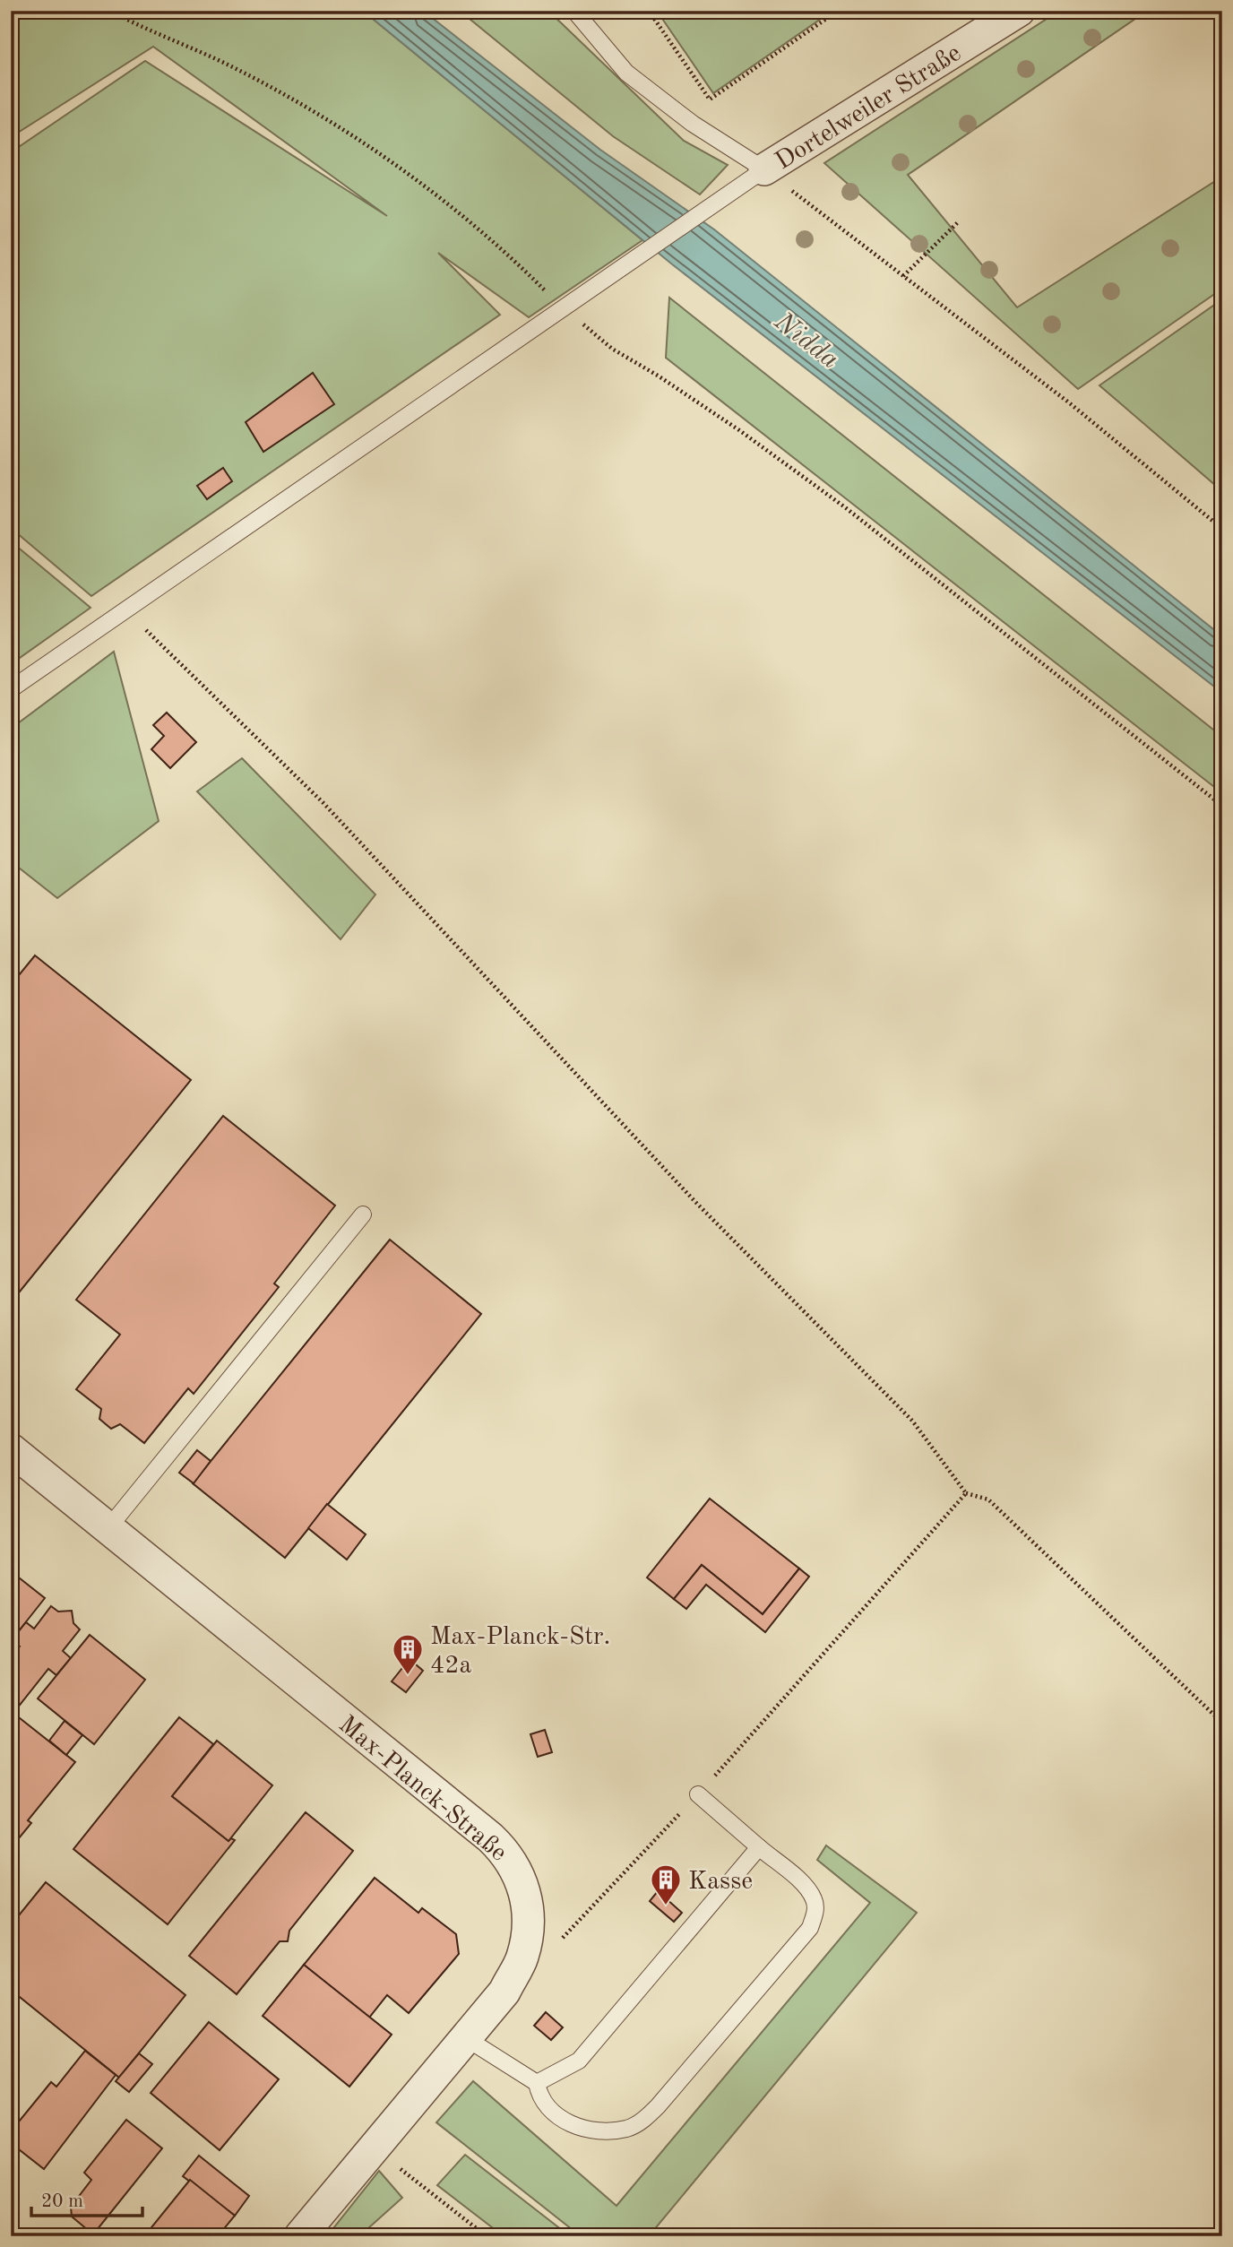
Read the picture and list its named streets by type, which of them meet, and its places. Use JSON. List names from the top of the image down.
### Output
{
  "streets": {
    "street": ["Dortelweiler Straße", "Max-Planck-Straße"]
  },
  "water": ["Nidda"],
  "places": {
    "building": ["Max-Planck-Str. 42a", "Kasse"]
  },
  "scale_bar": "20 m"
}
